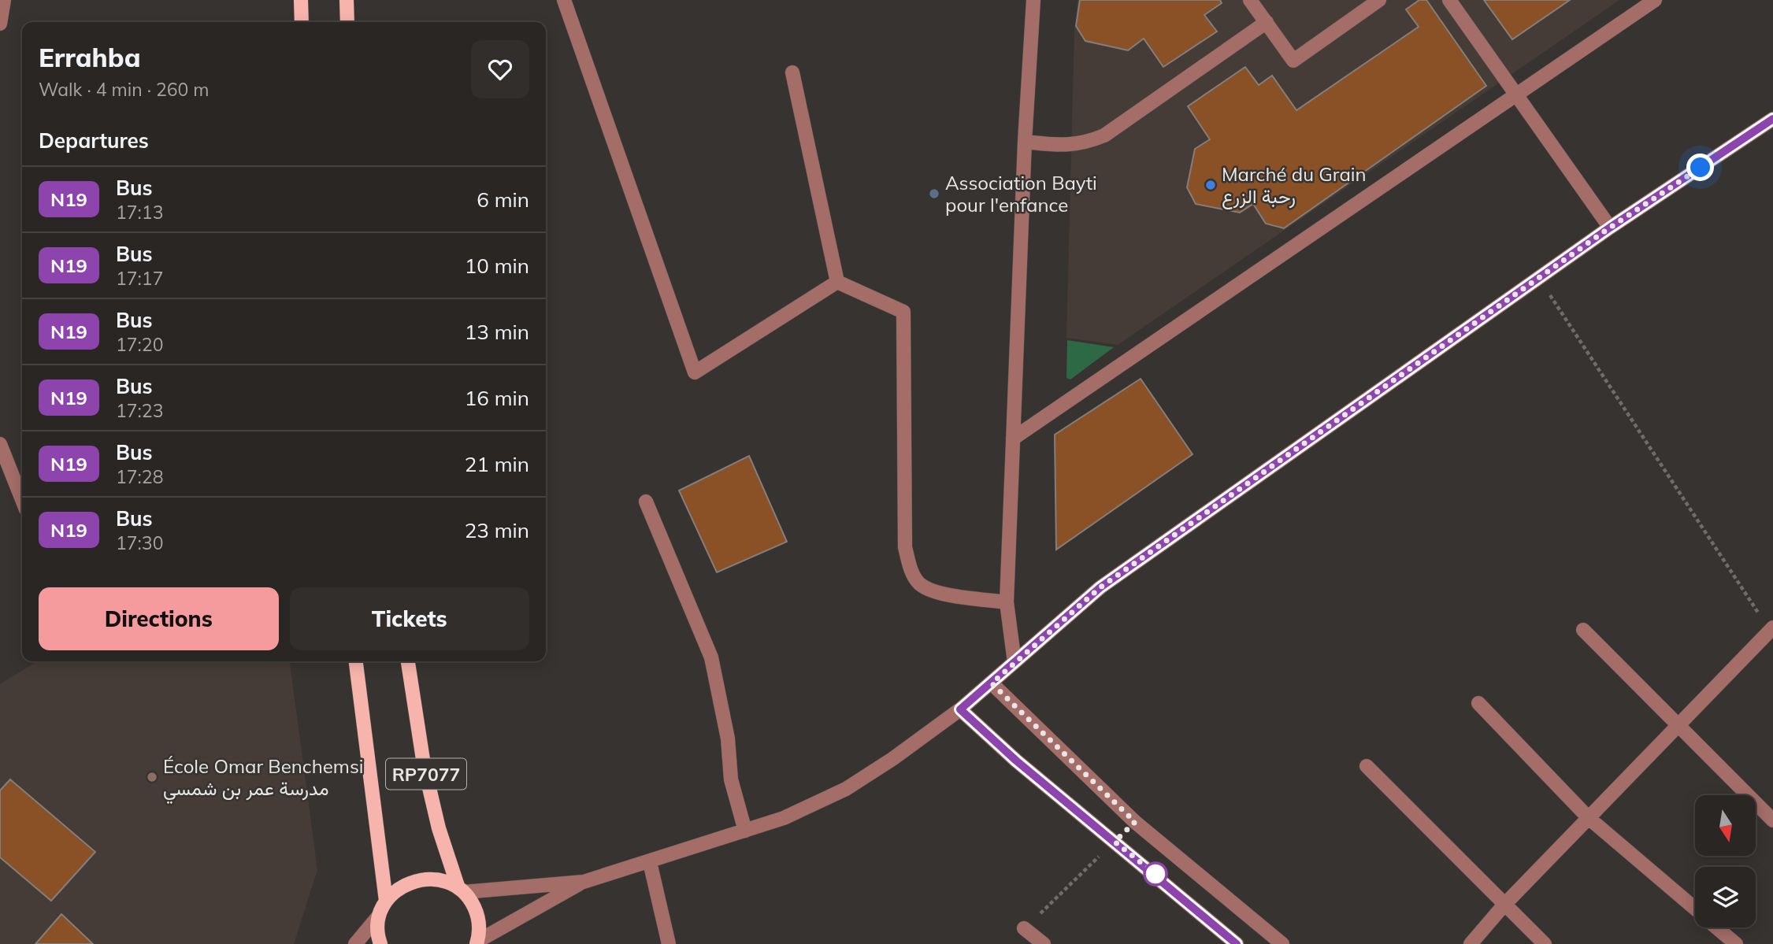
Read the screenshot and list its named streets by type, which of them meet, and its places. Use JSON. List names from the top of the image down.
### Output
{
  "streets": {
    "main road": ["RP7077"]
  },
  "places": ["Marché du Grain رحبة الزرع", "Association Bayti pour l'enfance", "École Omar Benchemsi مدرسة عمر بن شمسي"],
  "lines": ["bus line N19"],
  "north": "bottom",
  "page": {
    "heading": [
      ["Errahba", "Walk · 4 min · 260 m"],
      "Departures"
    ],
    "list": [
      {
        "mark": "N19",
        "name": "Bus",
        "note": "17:13",
        "value": "6 min"
      },
      {
        "mark": "N19",
        "name": "Bus",
        "note": "17:17",
        "value": "10 min"
      },
      {
        "mark": "N19",
        "name": "Bus",
        "note": "17:20",
        "value": "13 min"
      },
      {
        "mark": "N19",
        "name": "Bus",
        "note": "17:23",
        "value": "16 min"
      },
      {
        "mark": "N19",
        "name": "Bus",
        "note": "17:28",
        "value": "21 min"
      },
      {
        "mark": "N19",
        "name": "Bus",
        "note": "17:30",
        "value": "23 min"
      }
    ],
    "buttons": ["Directions", "Tickets"]
  }
}
